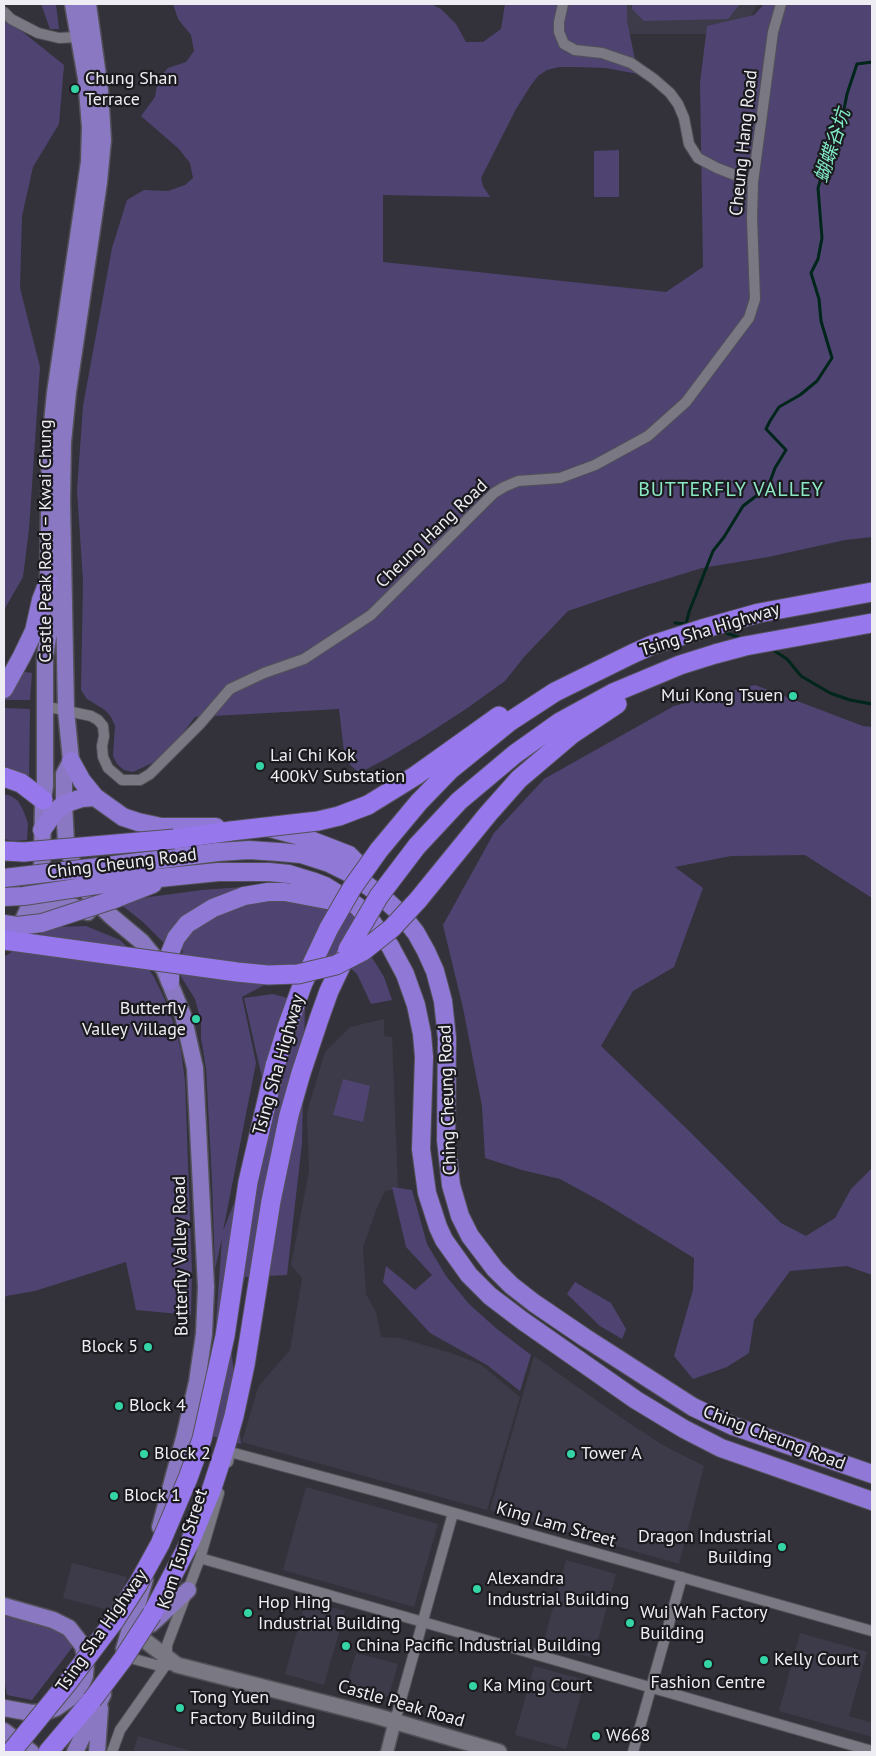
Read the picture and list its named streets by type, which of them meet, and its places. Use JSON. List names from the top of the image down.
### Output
{
  "streets": {
    "highway": ["Tsing Sha Highway", "Ching Cheung Road"],
    "main road": ["Castle Peak Road – Kwai Chung", "Butterfly Valley Road", "Castle Peak Road"],
    "street": ["Cheung Hang Road", "King Lam Street", "Kom Tsun Street"]
  },
  "crossings": [
    ["Cheung Hang Road", "Castle Peak Road – Kwai Chung"],
    ["Castle Peak Road – Kwai Chung", "Butterfly Valley Road"],
    ["Butterfly Valley Road", "Castle Peak Road"],
    ["King Lam Street", "Kom Tsun Street"],
    ["Kom Tsun Street", "Castle Peak Road"]
  ],
  "districts": ["BUTTERFLY VALLEY"],
  "water": ["蝴蝶谷坑"],
  "places": [
    "Chung Shan Terrace",
    "Mui Kong Tsuen",
    "Lai Chi Kok 400kV Substation",
    "Butterfly Valley Village",
    "Block 5",
    "Block 4",
    "Block 2",
    "Tower A",
    "Block 1",
    "Dragon Industrial Building",
    "Alexandra Industrial Building",
    "Hop Hing Industrial Building",
    "Wui Wah Factory Building",
    "China Pacific Industrial Building",
    "Kelly Court",
    "Fashion Centre",
    "Ka Ming Court",
    "Tong Yuen Factory Building",
    "W668"
  ]
}
